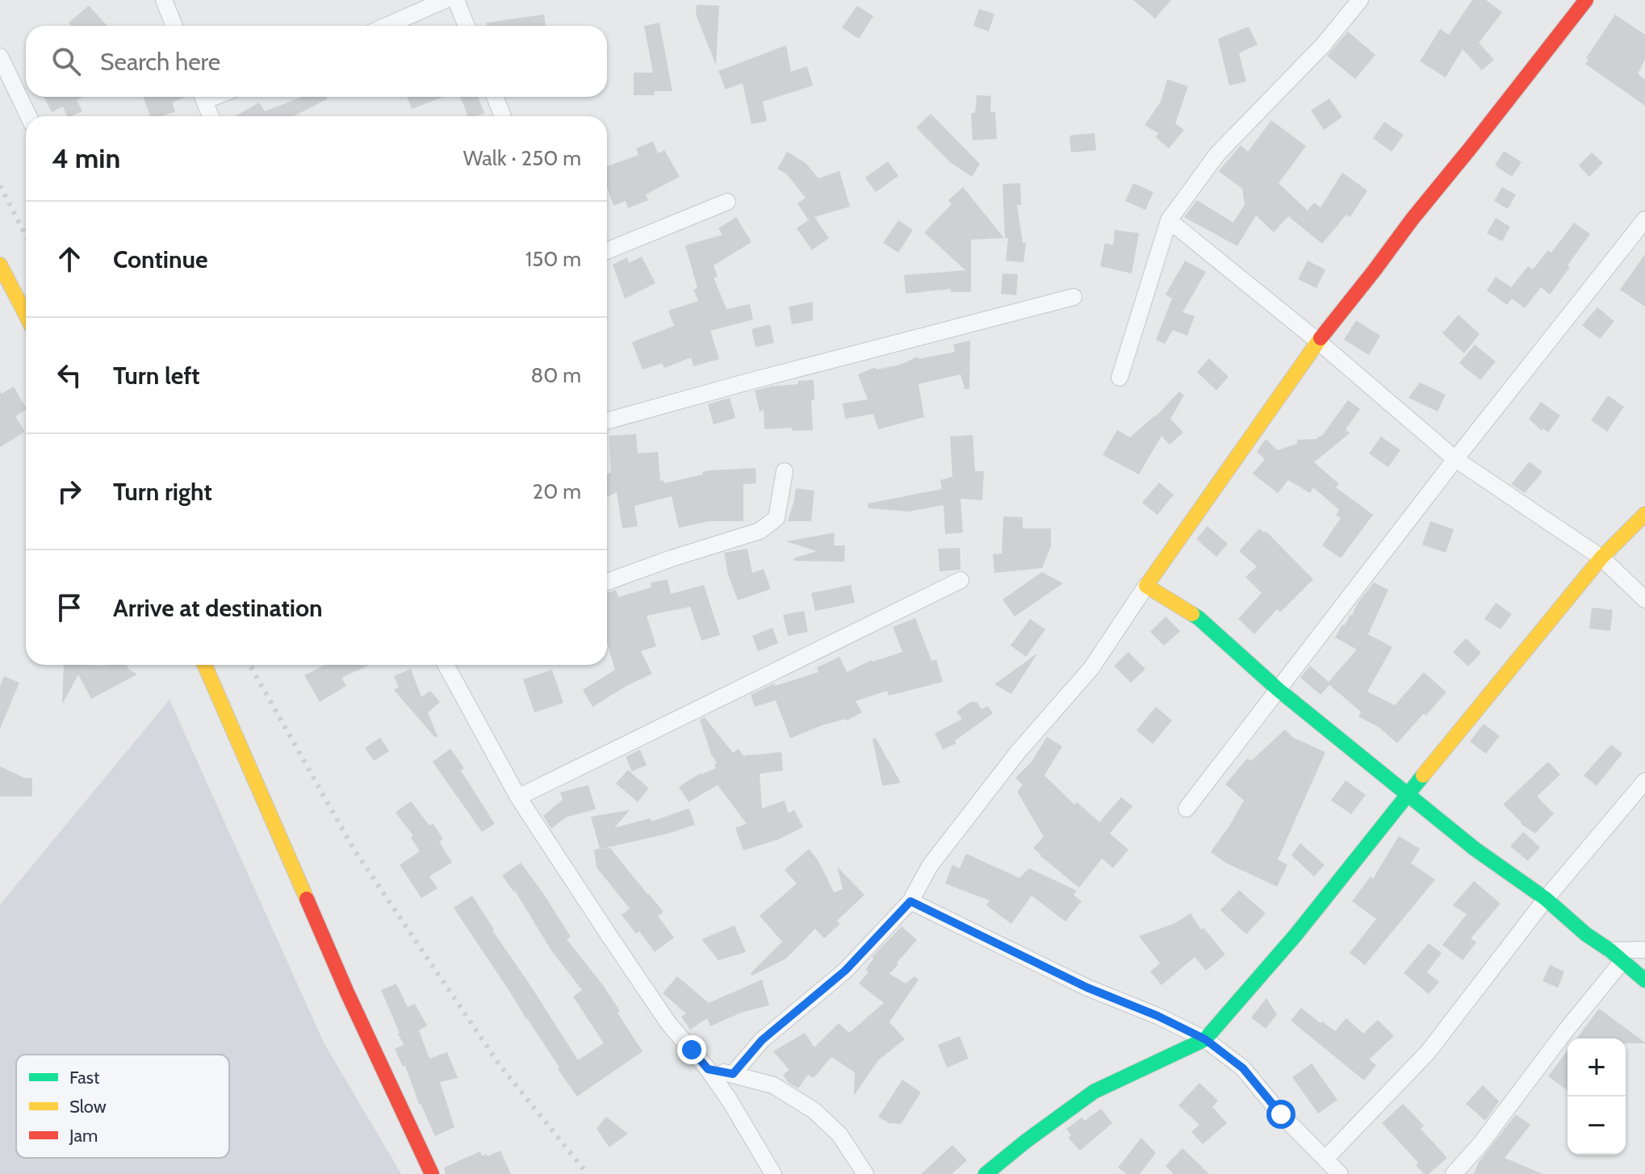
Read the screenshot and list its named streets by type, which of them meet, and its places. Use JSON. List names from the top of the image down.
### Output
{
  "legend": ["Fast", "Slow", "Jam"],
  "page": {
    "search": "Search here",
    "heading": ["4 min", "Walk · 250 m"],
    "list": [
      ["Continue", "150 m"],
      ["Turn left", "80 m"],
      ["Turn right", "20 m"],
      "Arrive at destination"
    ],
    "map_buttons": ["+", "−"]
  }
}
